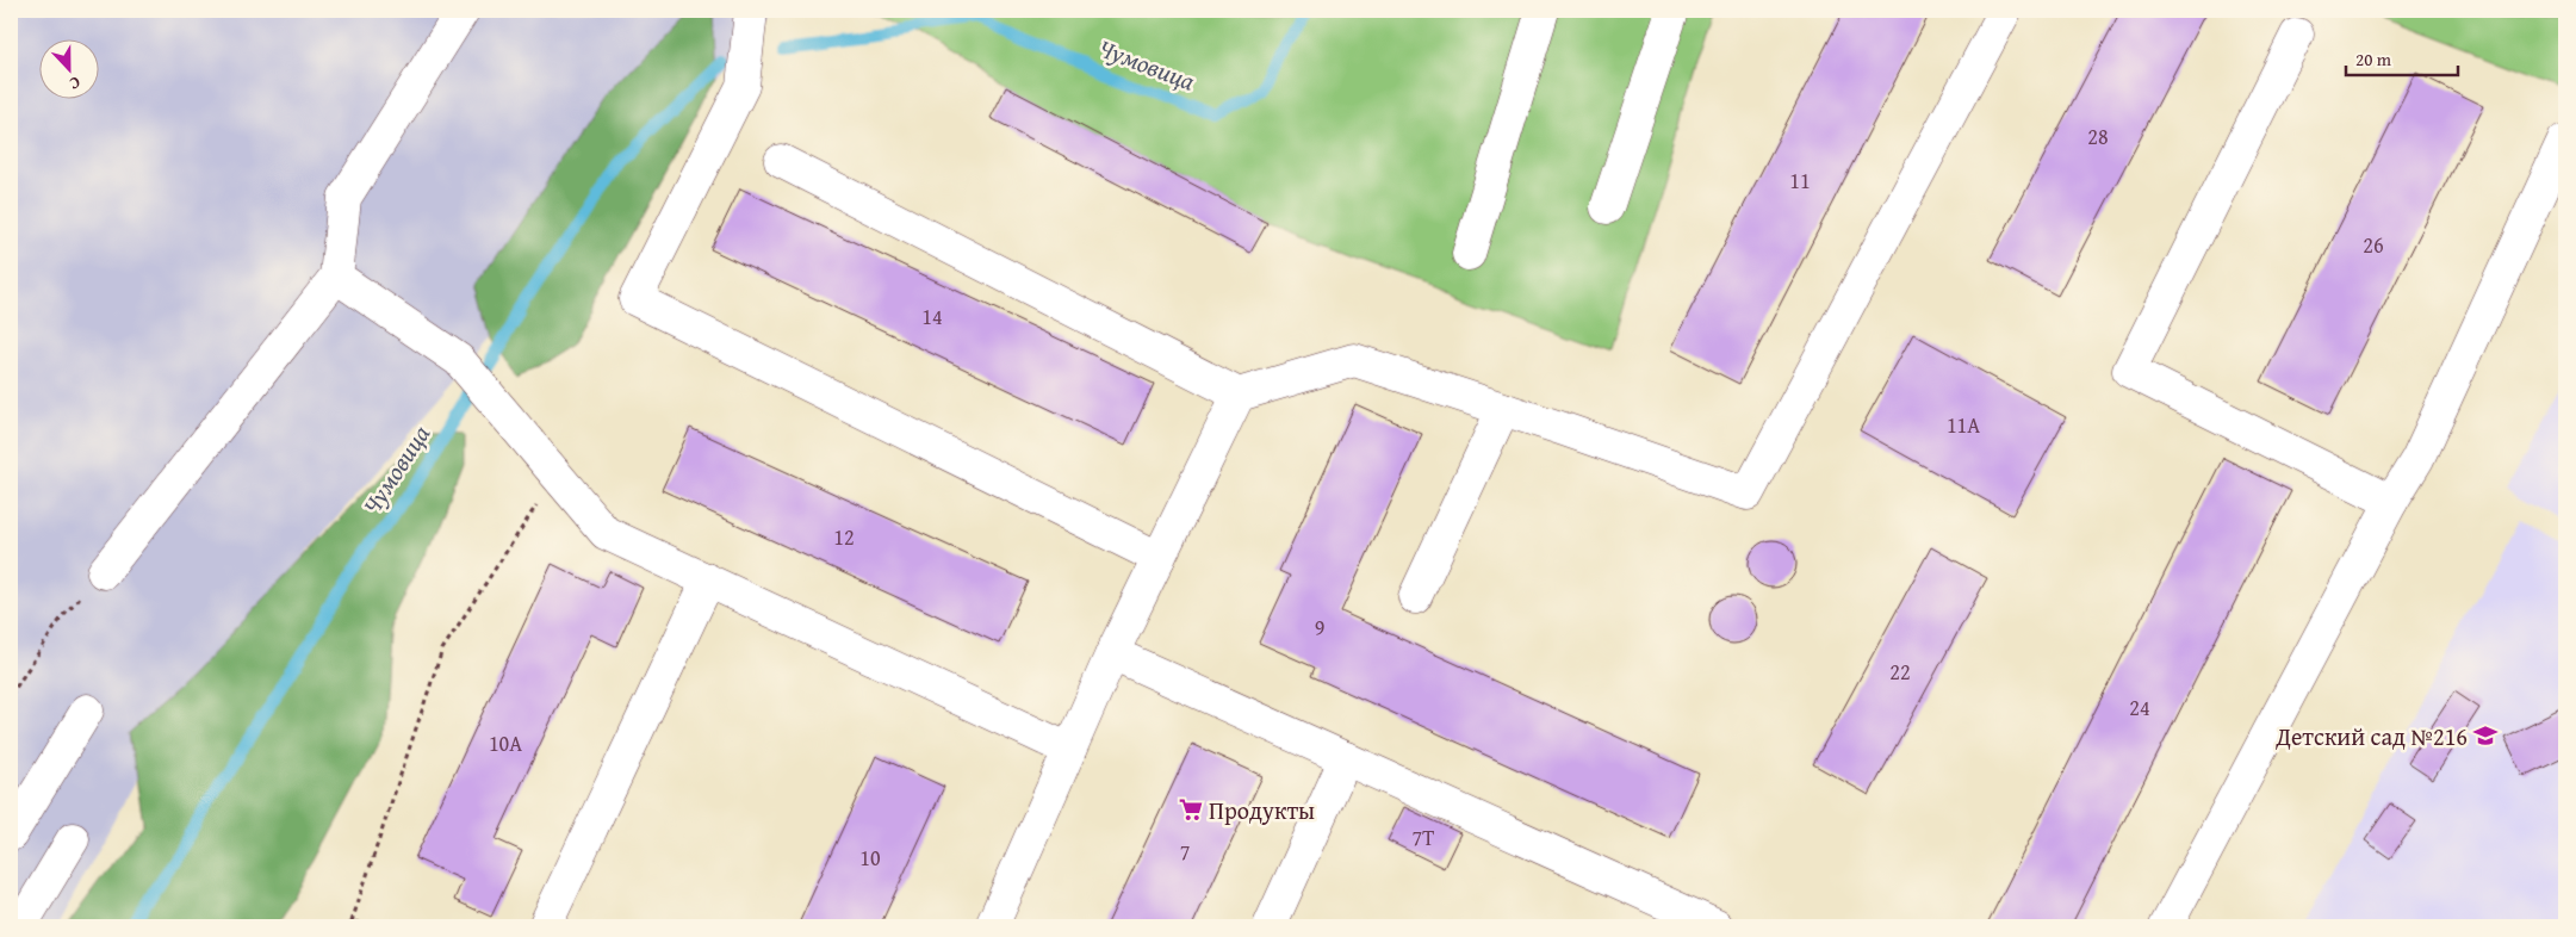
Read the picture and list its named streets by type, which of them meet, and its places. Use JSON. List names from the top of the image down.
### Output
{
  "water": ["Чумовица"],
  "places": {
    "school or university": ["Детский сад №216"],
    "supermarket": ["Продукты"]
  },
  "house_numbers": [
    "28",
    "11",
    "26",
    "14",
    "11А",
    "12",
    "9",
    "22",
    "24",
    "10А",
    "7Т",
    "7",
    "10"
  ],
  "scale_bar": "20 m",
  "north": "bottom"
}
